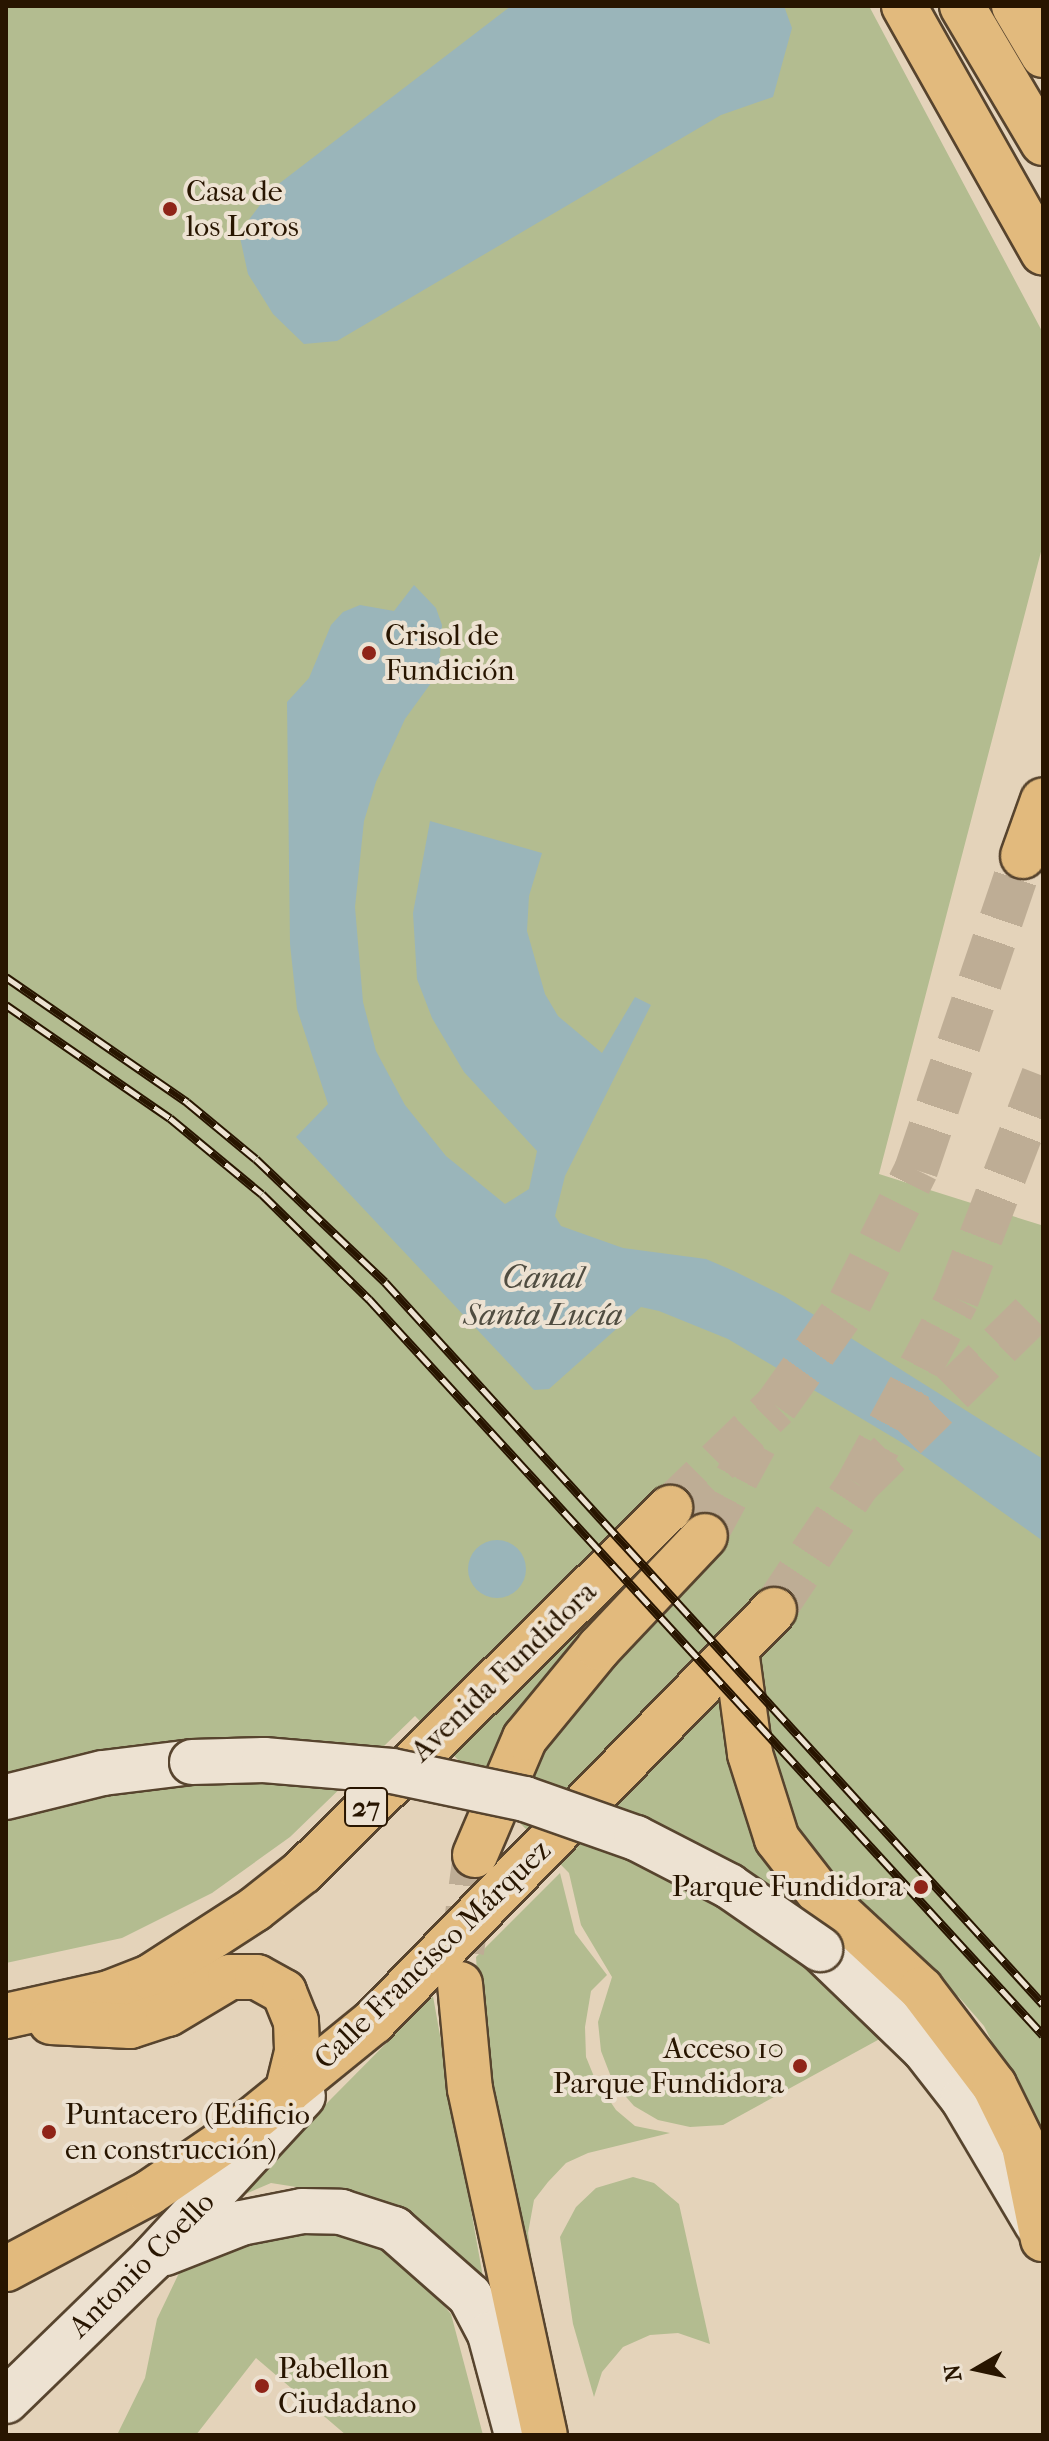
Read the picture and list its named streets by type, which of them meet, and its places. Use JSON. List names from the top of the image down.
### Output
{
  "streets": {
    "main road": ["Avenida Fundidora", "27", "Calle Francisco Márquez"],
    "street": ["Antonio Coello"]
  },
  "crossings": [
    ["Calle Francisco Márquez", "Antonio Coello"]
  ],
  "water": ["Canal Santa Lucía"],
  "places": [
    "Casa de los Loros",
    "Crisol de Fundición",
    "Parque Fundidora",
    "Acceso 10 Parque Fundidora",
    "Puntacero (Edificio en construcción)",
    "Pabellon Ciudadano"
  ],
  "north": "left"
}
